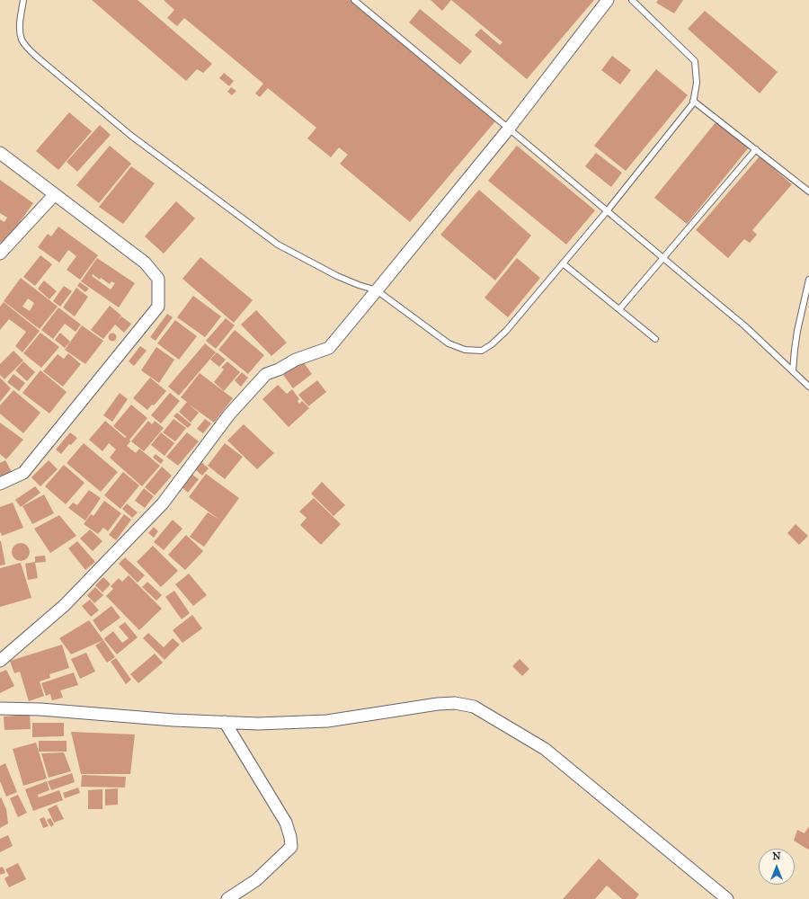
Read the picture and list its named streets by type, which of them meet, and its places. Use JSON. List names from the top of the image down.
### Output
{
  "north": "top"
}
